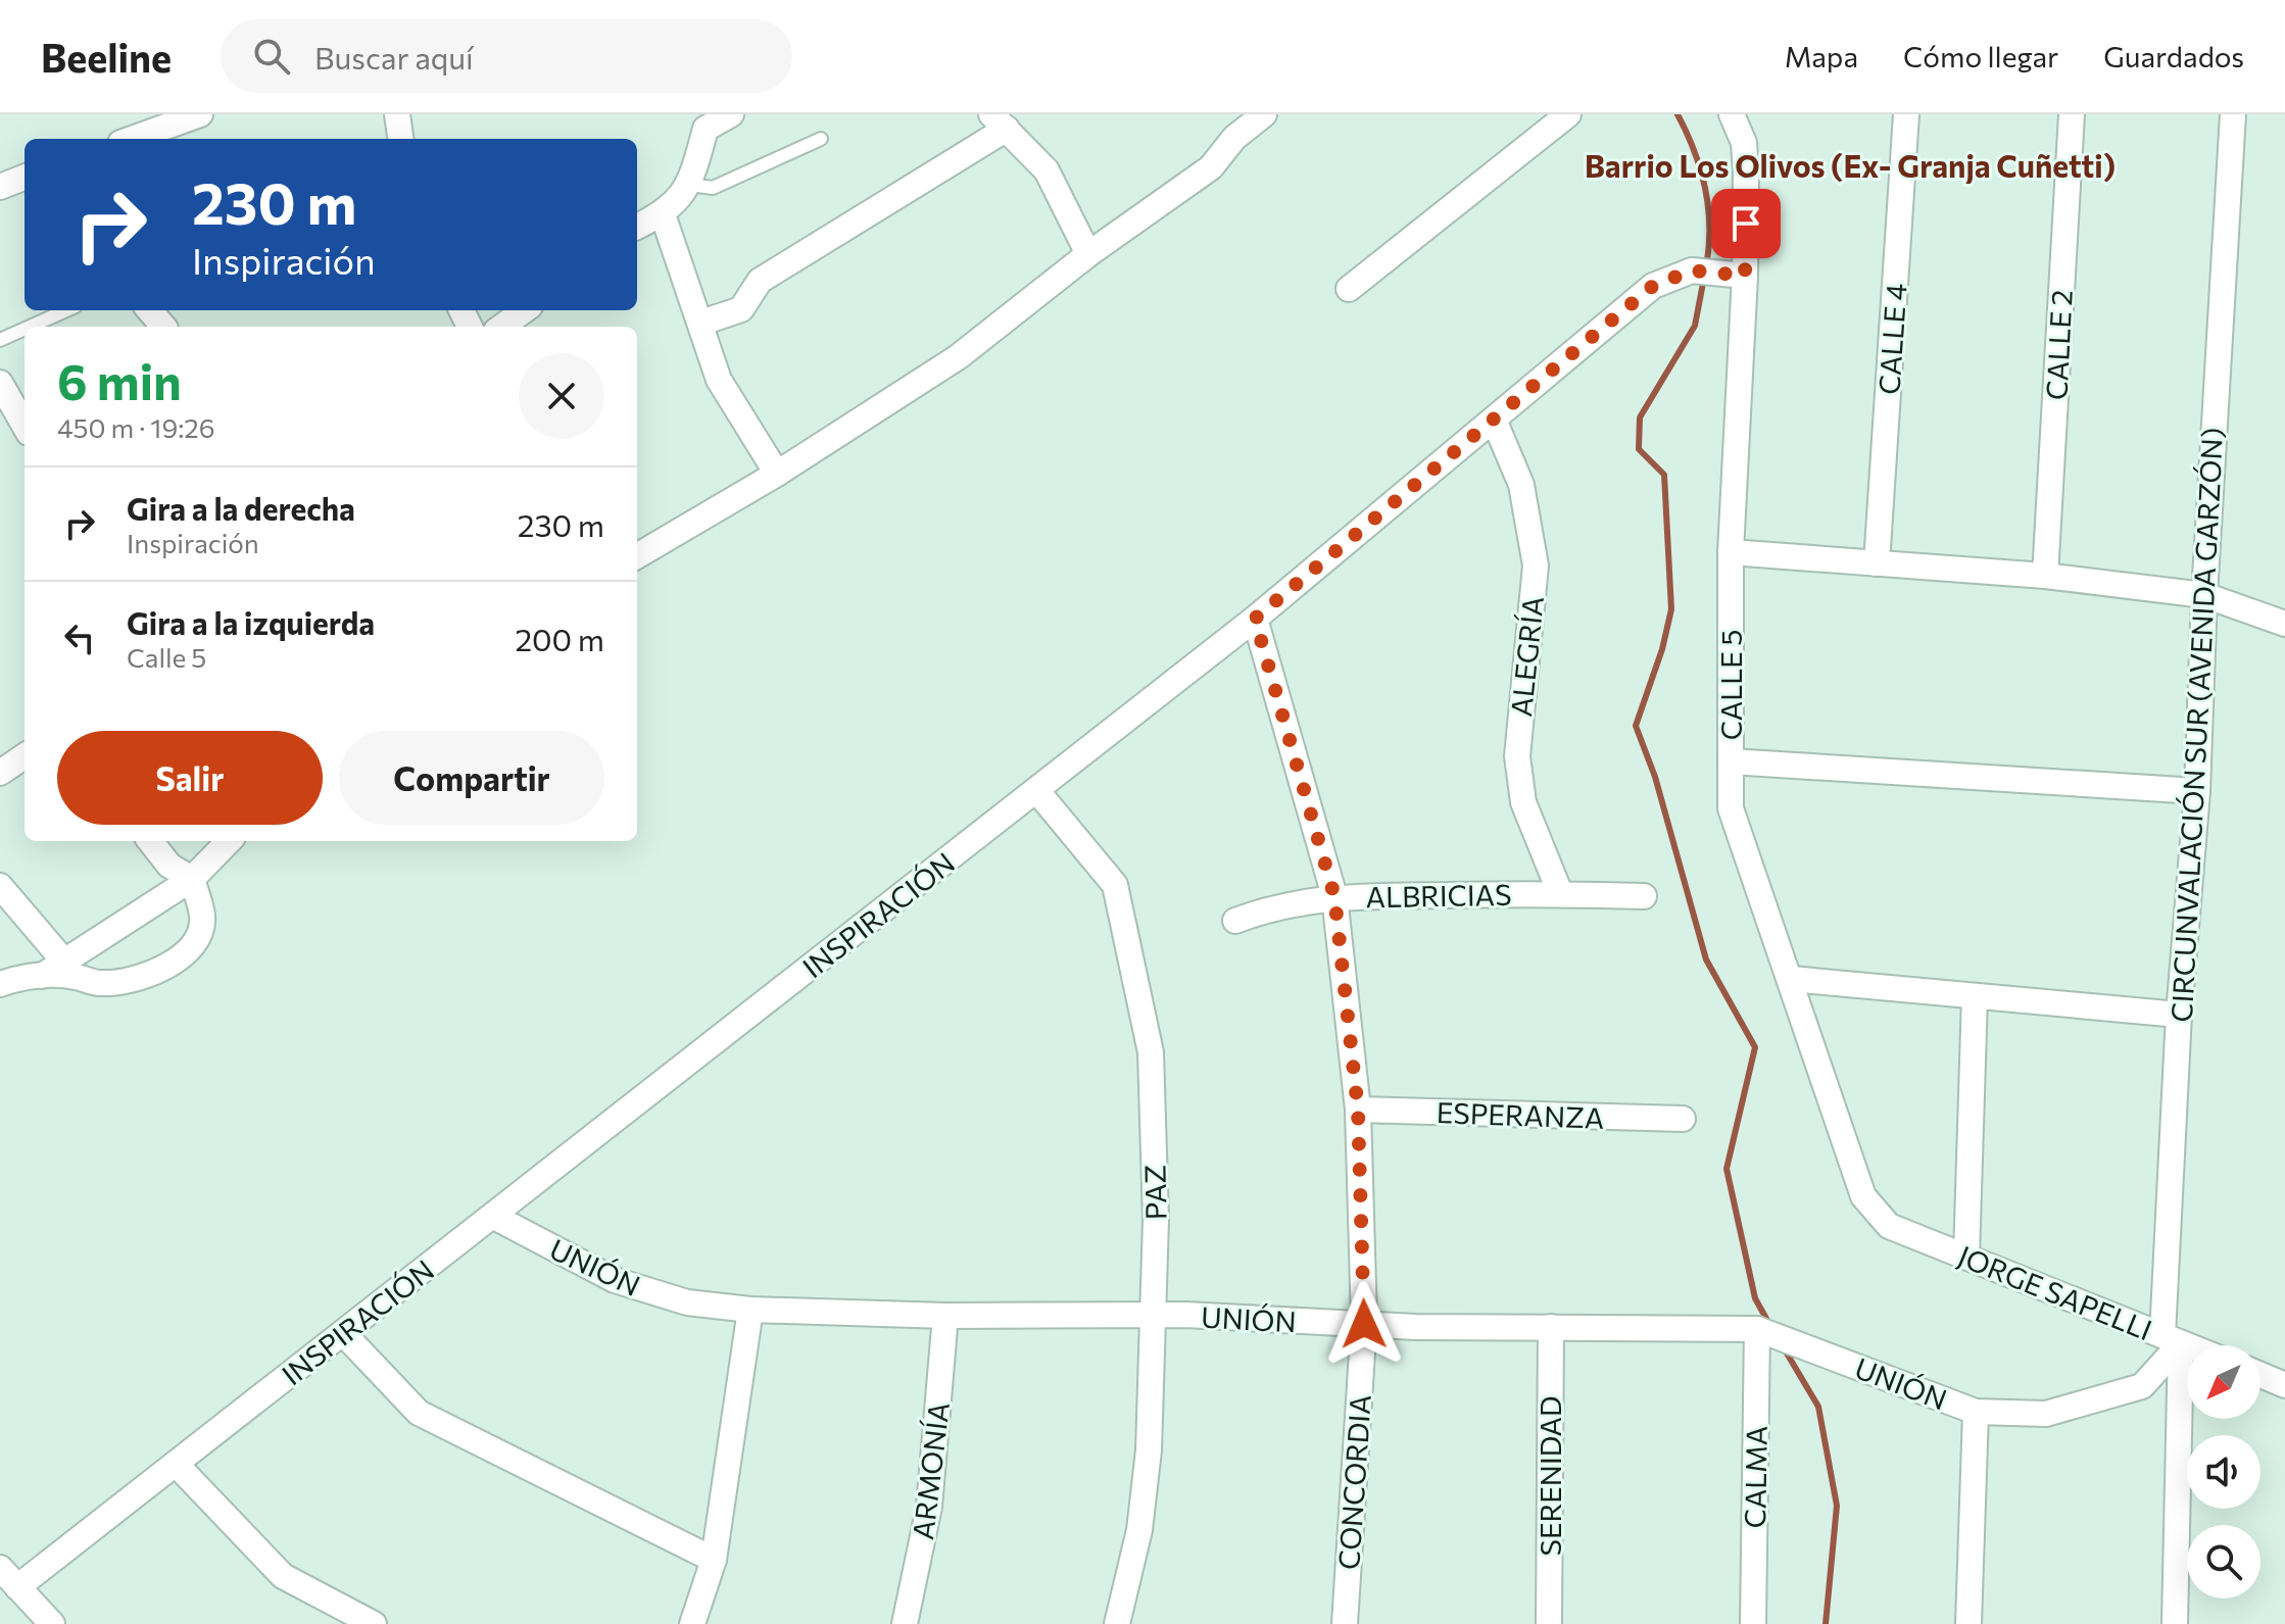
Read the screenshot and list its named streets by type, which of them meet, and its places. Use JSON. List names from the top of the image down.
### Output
{
  "streets": {
    "street": [
      "CALLE 4",
      "CALLE 2",
      "ALEGRÍA",
      "CALLE 5",
      "CIRCUNVALACIÓN SUR (AVENIDA GARZÓN)",
      "ALBRICIAS",
      "INSPIRACIÓN",
      "ESPERANZA",
      "PAZ",
      "UNIÓN",
      "JORGE SAPELLI",
      "ARMONÍA",
      "SERENIDAD",
      "CALMA",
      "CONCORDIA"
    ]
  },
  "crossings": [
    ["ALEGRÍA", "ALBRICIAS"],
    ["ALEGRÍA", "INSPIRACIÓN"],
    ["CALLE 5", "INSPIRACIÓN"],
    ["CALLE 5", "JORGE SAPELLI"],
    ["CIRCUNVALACIÓN SUR (AVENIDA GARZÓN)", "UNIÓN"],
    ["CIRCUNVALACIÓN SUR (AVENIDA GARZÓN)", "JORGE SAPELLI"],
    ["ALBRICIAS", "CONCORDIA"],
    ["INSPIRACIÓN", "PAZ"],
    ["INSPIRACIÓN", "UNIÓN"],
    ["INSPIRACIÓN", "CONCORDIA"],
    ["ESPERANZA", "CONCORDIA"],
    ["PAZ", "UNIÓN"],
    ["UNIÓN", "JORGE SAPELLI"],
    ["UNIÓN", "ARMONÍA"],
    ["UNIÓN", "SERENIDAD"],
    ["UNIÓN", "CALMA"],
    ["UNIÓN", "CONCORDIA"]
  ],
  "districts": ["Barrio Los Olivos (Ex- Granja Cuñetti)"],
  "north": "bottom left",
  "page": {
    "header": "Beeline",
    "search": "Buscar aquí",
    "nav": ["Mapa", "Cómo llegar", "Guardados"],
    "turn": ["230 m", "Inspiración"],
    "heading": ["6 min", "450 m · 19:26"],
    "list": [
      {
        "name": "Gira a la derecha",
        "note": "Inspiración",
        "value": "230 m"
      },
      {
        "name": "Gira a la izquierda",
        "note": "Calle 5",
        "value": "200 m"
      }
    ],
    "buttons": ["Salir", "Compartir"]
  }
}
